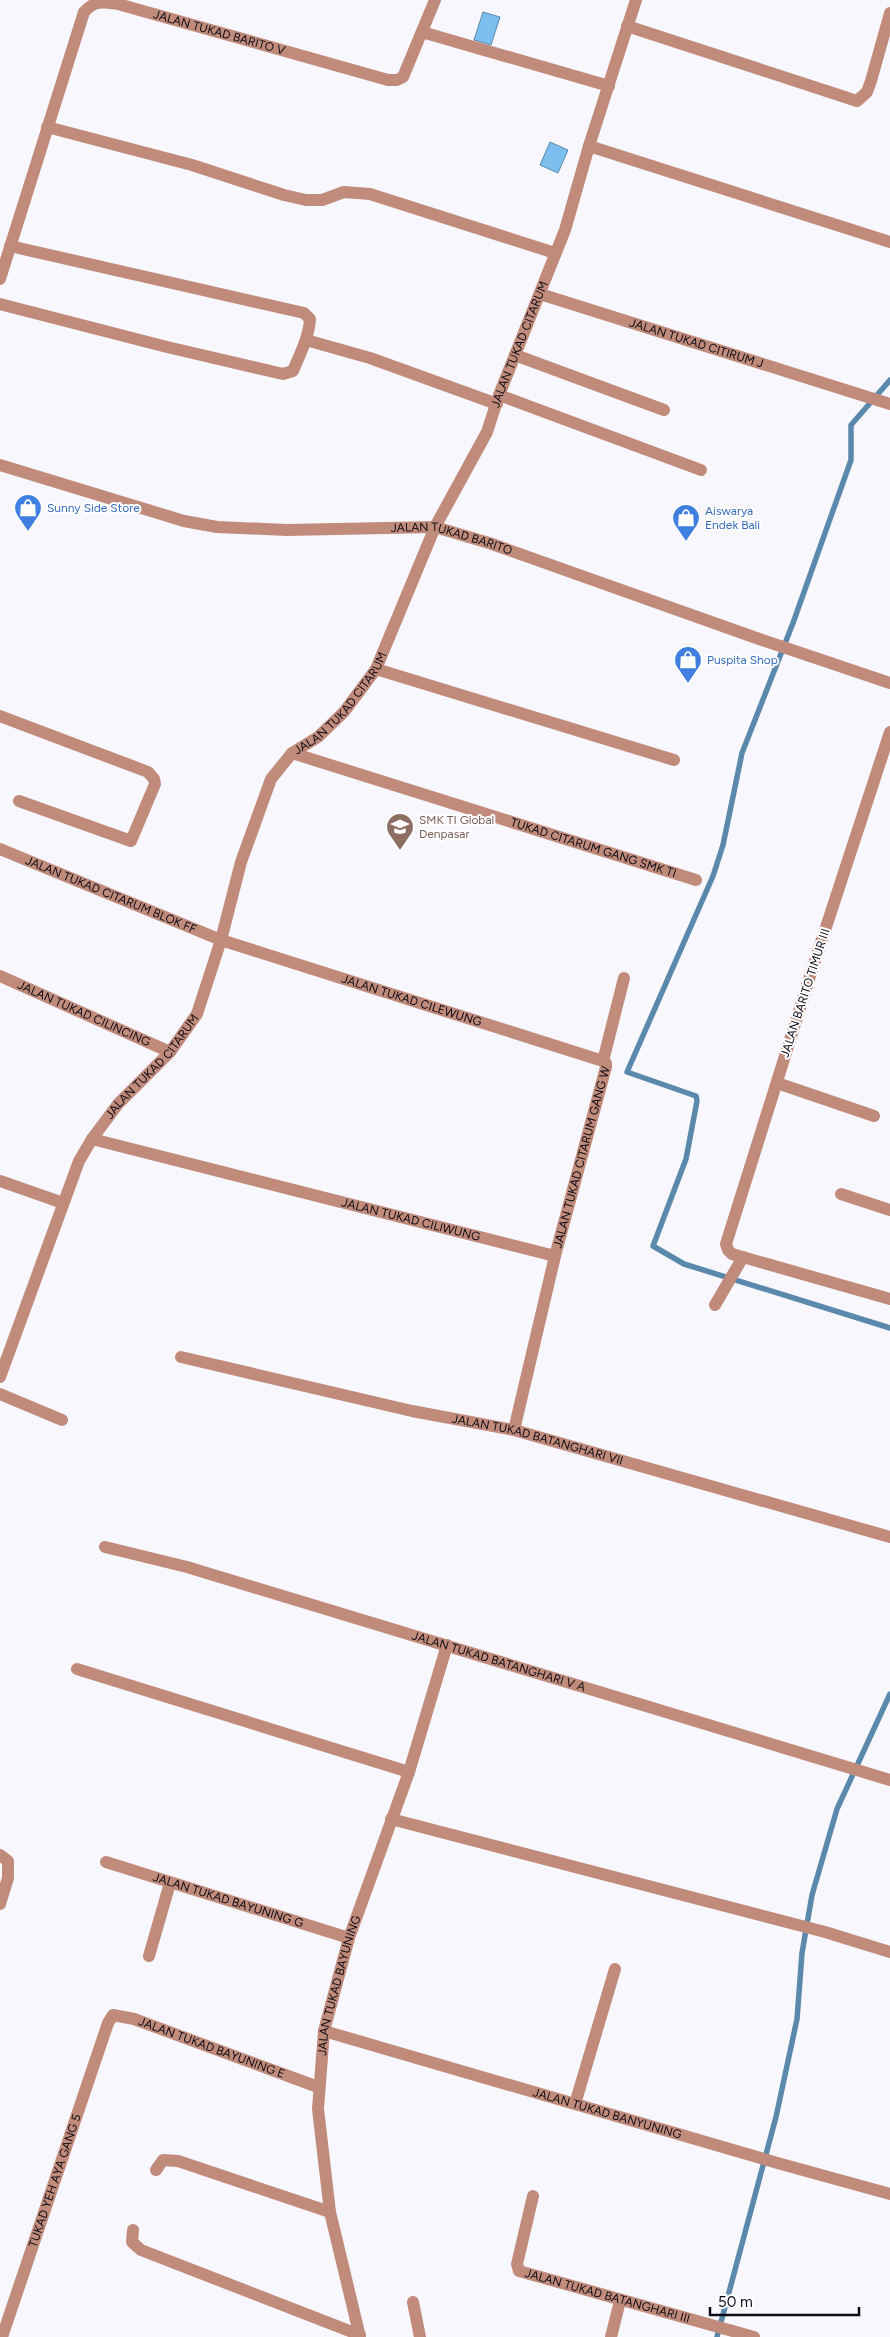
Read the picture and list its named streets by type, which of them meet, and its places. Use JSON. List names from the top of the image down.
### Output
{
  "streets": {
    "street": [
      "JALAN TUKAD BARITO V",
      "JALAN TUKAD CITIRUM J",
      "JALAN TUKAD CITARUM",
      "JALAN TUKAD BARITO",
      "TUKAD CITARUM GANG SMK TI",
      "JALAN TUKAD CITARUM BLOK FF",
      "JALAN BARITO TIMUR III",
      "JALAN TUKAD CILEWUNG",
      "JALAN TUKAD CILINCING",
      "JALAN TUKAD CITARUM GANG W",
      "JALAN TUKAD CILIWUNG",
      "JALAN TUKAD BATANGHARI VII",
      "JALAN TUKAD BATANGHARI V A",
      "JALAN TUKAD BAYUNING G",
      "JALAN TUKAD BAYUNING",
      "JALAN TUKAD BAYUNING E",
      "JALAN TUKAD BANYUNING",
      "TUKAD YEH AYA GANG 5",
      "JALAN TUKAD BATANGHARI III"
    ]
  },
  "crossings": [
    ["JALAN TUKAD CITIRUM J", "JALAN TUKAD CITARUM"],
    ["JALAN TUKAD CITARUM", "JALAN TUKAD BARITO"],
    ["JALAN TUKAD CITARUM", "TUKAD CITARUM GANG SMK TI"],
    ["JALAN TUKAD CITARUM", "JALAN TUKAD CITARUM BLOK FF"],
    ["JALAN TUKAD CITARUM", "JALAN TUKAD CILEWUNG"],
    ["JALAN TUKAD CITARUM", "JALAN TUKAD CILINCING"],
    ["JALAN TUKAD CITARUM", "JALAN TUKAD CILIWUNG"],
    ["JALAN TUKAD CITARUM BLOK FF", "JALAN TUKAD CILEWUNG"],
    ["JALAN TUKAD CILEWUNG", "JALAN TUKAD CITARUM GANG W"],
    ["JALAN TUKAD CITARUM GANG W", "JALAN TUKAD CILIWUNG"],
    ["JALAN TUKAD BATANGHARI V A", "JALAN TUKAD BAYUNING"],
    ["JALAN TUKAD BAYUNING G", "JALAN TUKAD BAYUNING"],
    ["JALAN TUKAD BAYUNING", "JALAN TUKAD BAYUNING E"],
    ["JALAN TUKAD BAYUNING", "JALAN TUKAD BANYUNING"],
    ["JALAN TUKAD BAYUNING E", "TUKAD YEH AYA GANG 5"]
  ],
  "places": {
    "shop": ["Sunny Side Store", "Aiswarya Endek Bali", "Puspita Shop"],
    "school or university": ["SMK TI Global Denpasar"]
  },
  "scale_bar": "50 m"
}
